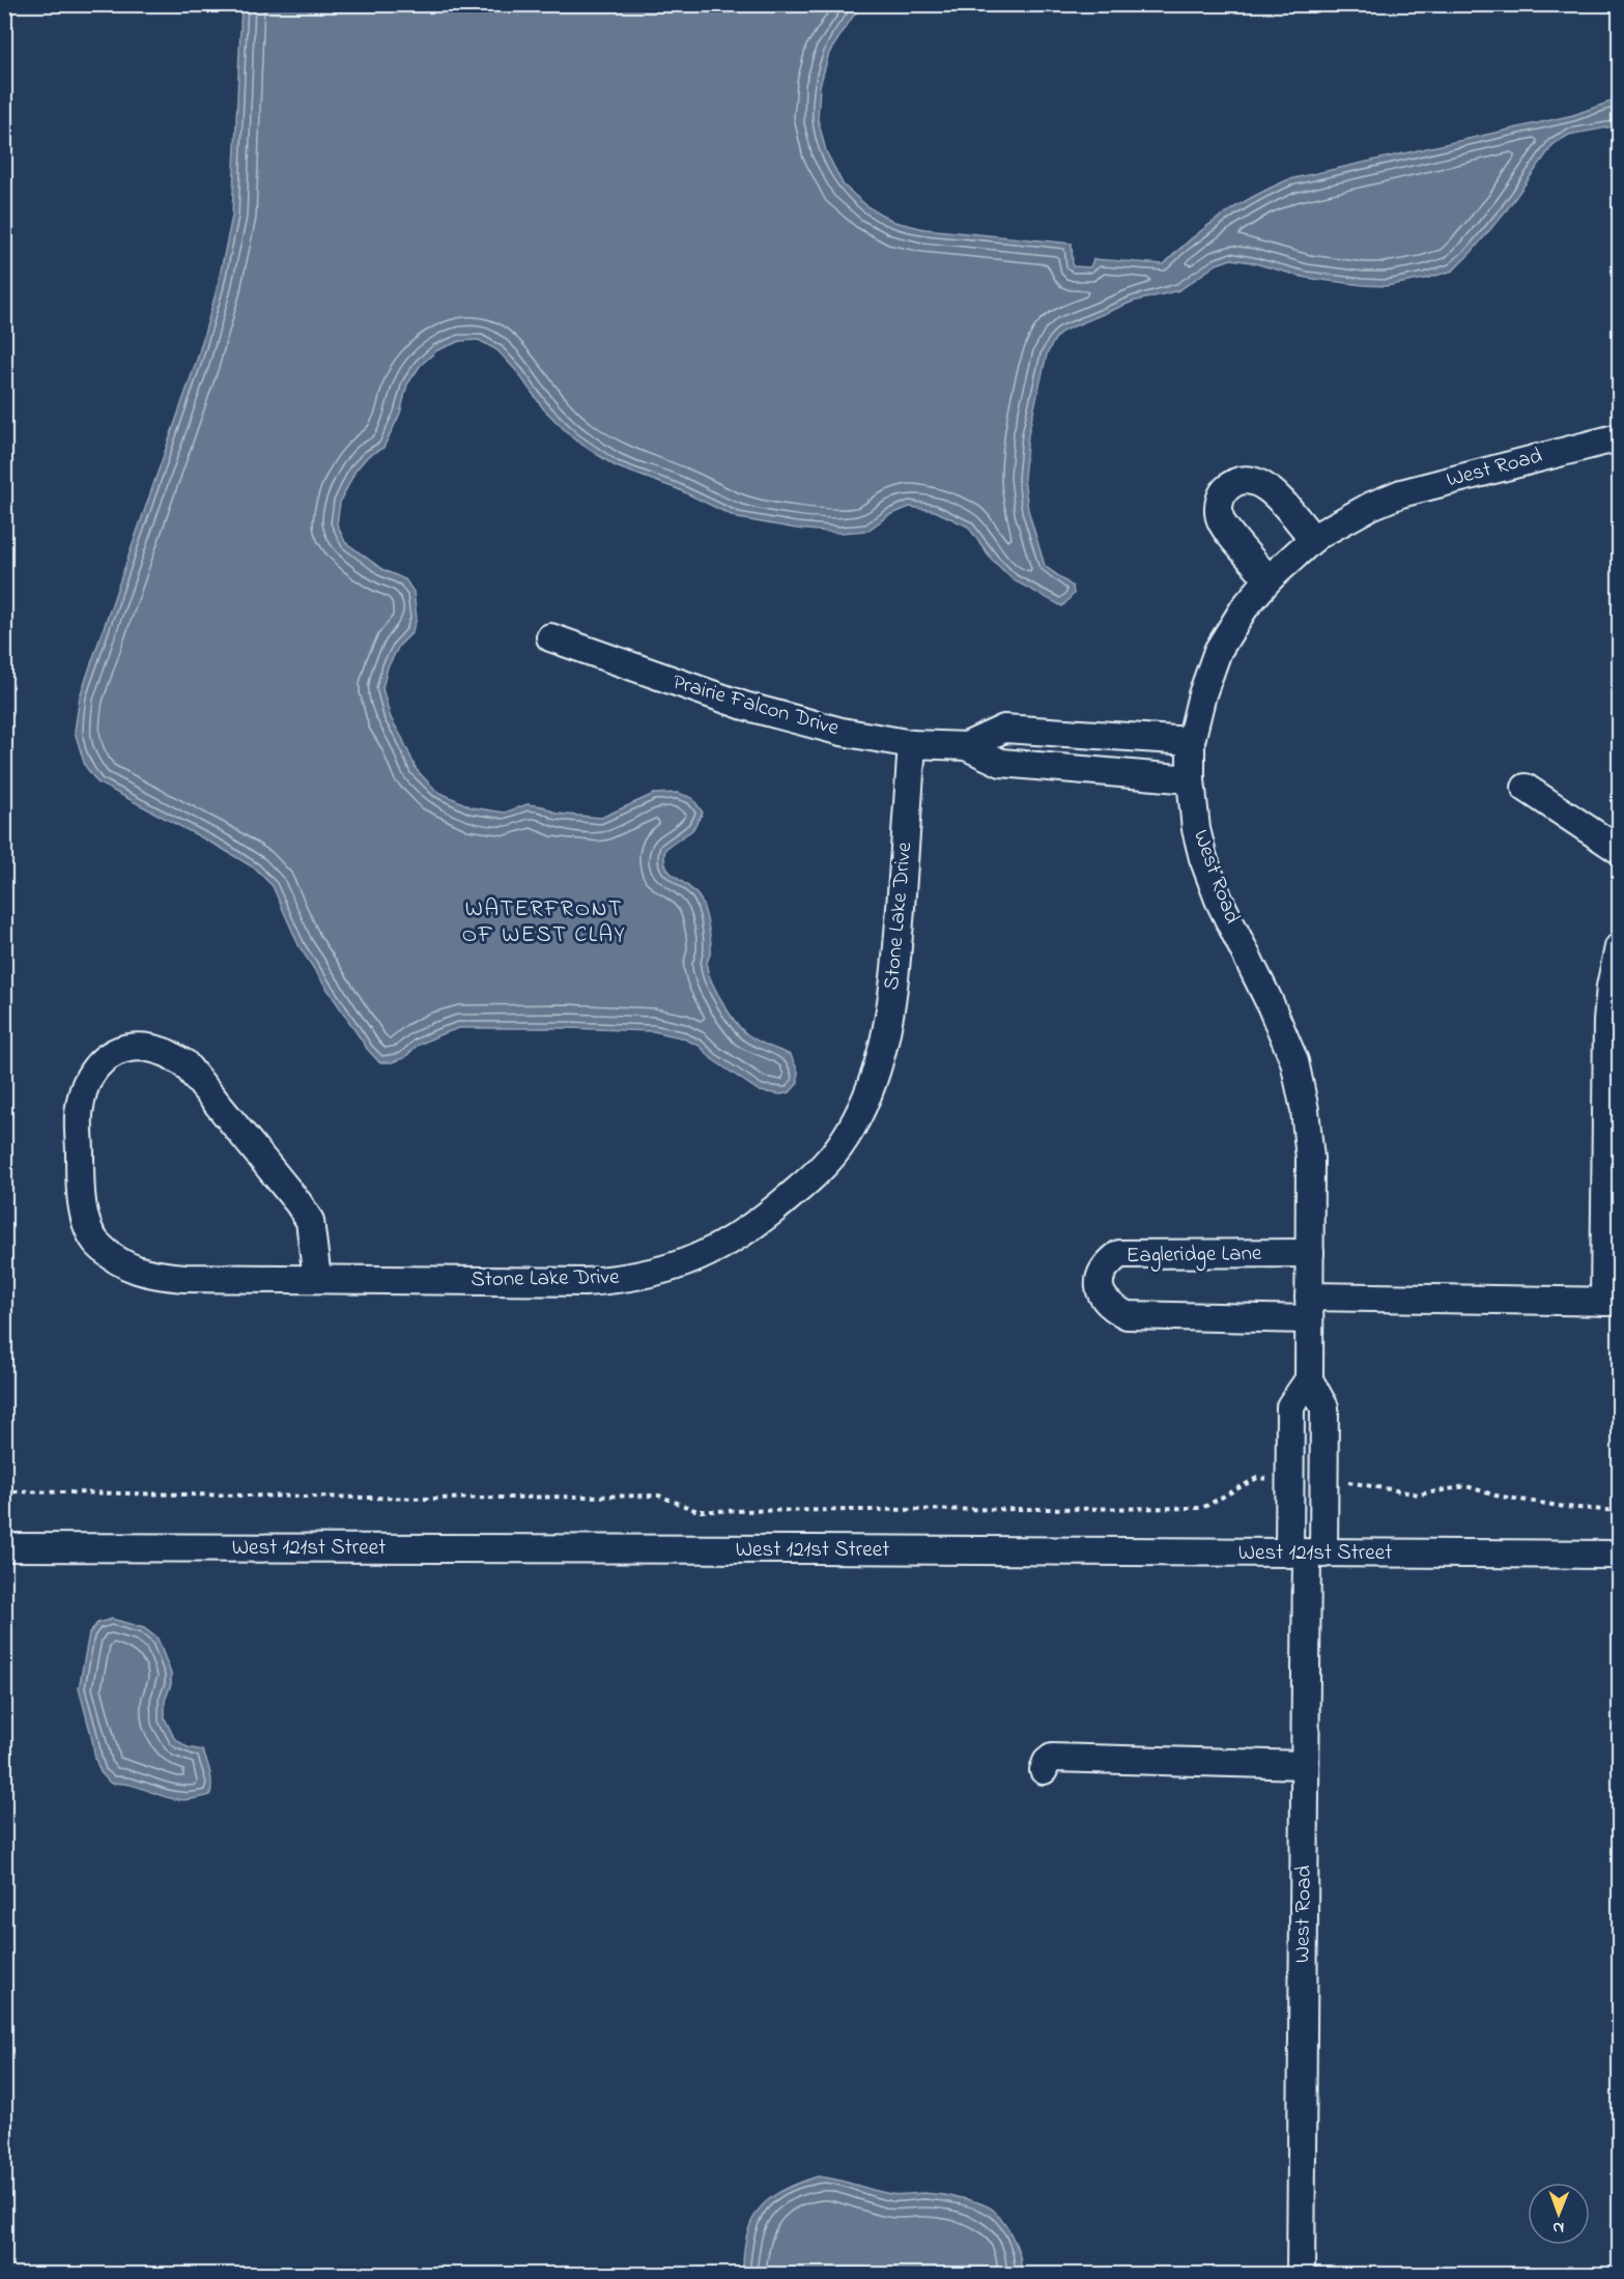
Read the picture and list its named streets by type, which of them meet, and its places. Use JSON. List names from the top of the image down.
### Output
{
  "streets": {
    "street": [
      "West Road",
      "Prairie Falcon Drive",
      "Stone Lake Drive",
      "Eagleridge Lane",
      "West 121st Street"
    ]
  },
  "crossings": [
    ["West Road", "Prairie Falcon Drive"],
    ["West Road", "Eagleridge Lane"],
    ["West Road", "West 121st Street"],
    ["Prairie Falcon Drive", "Stone Lake Drive"]
  ],
  "districts": ["WATERFRONT OF WEST CLAY"],
  "north": "bottom"
}
